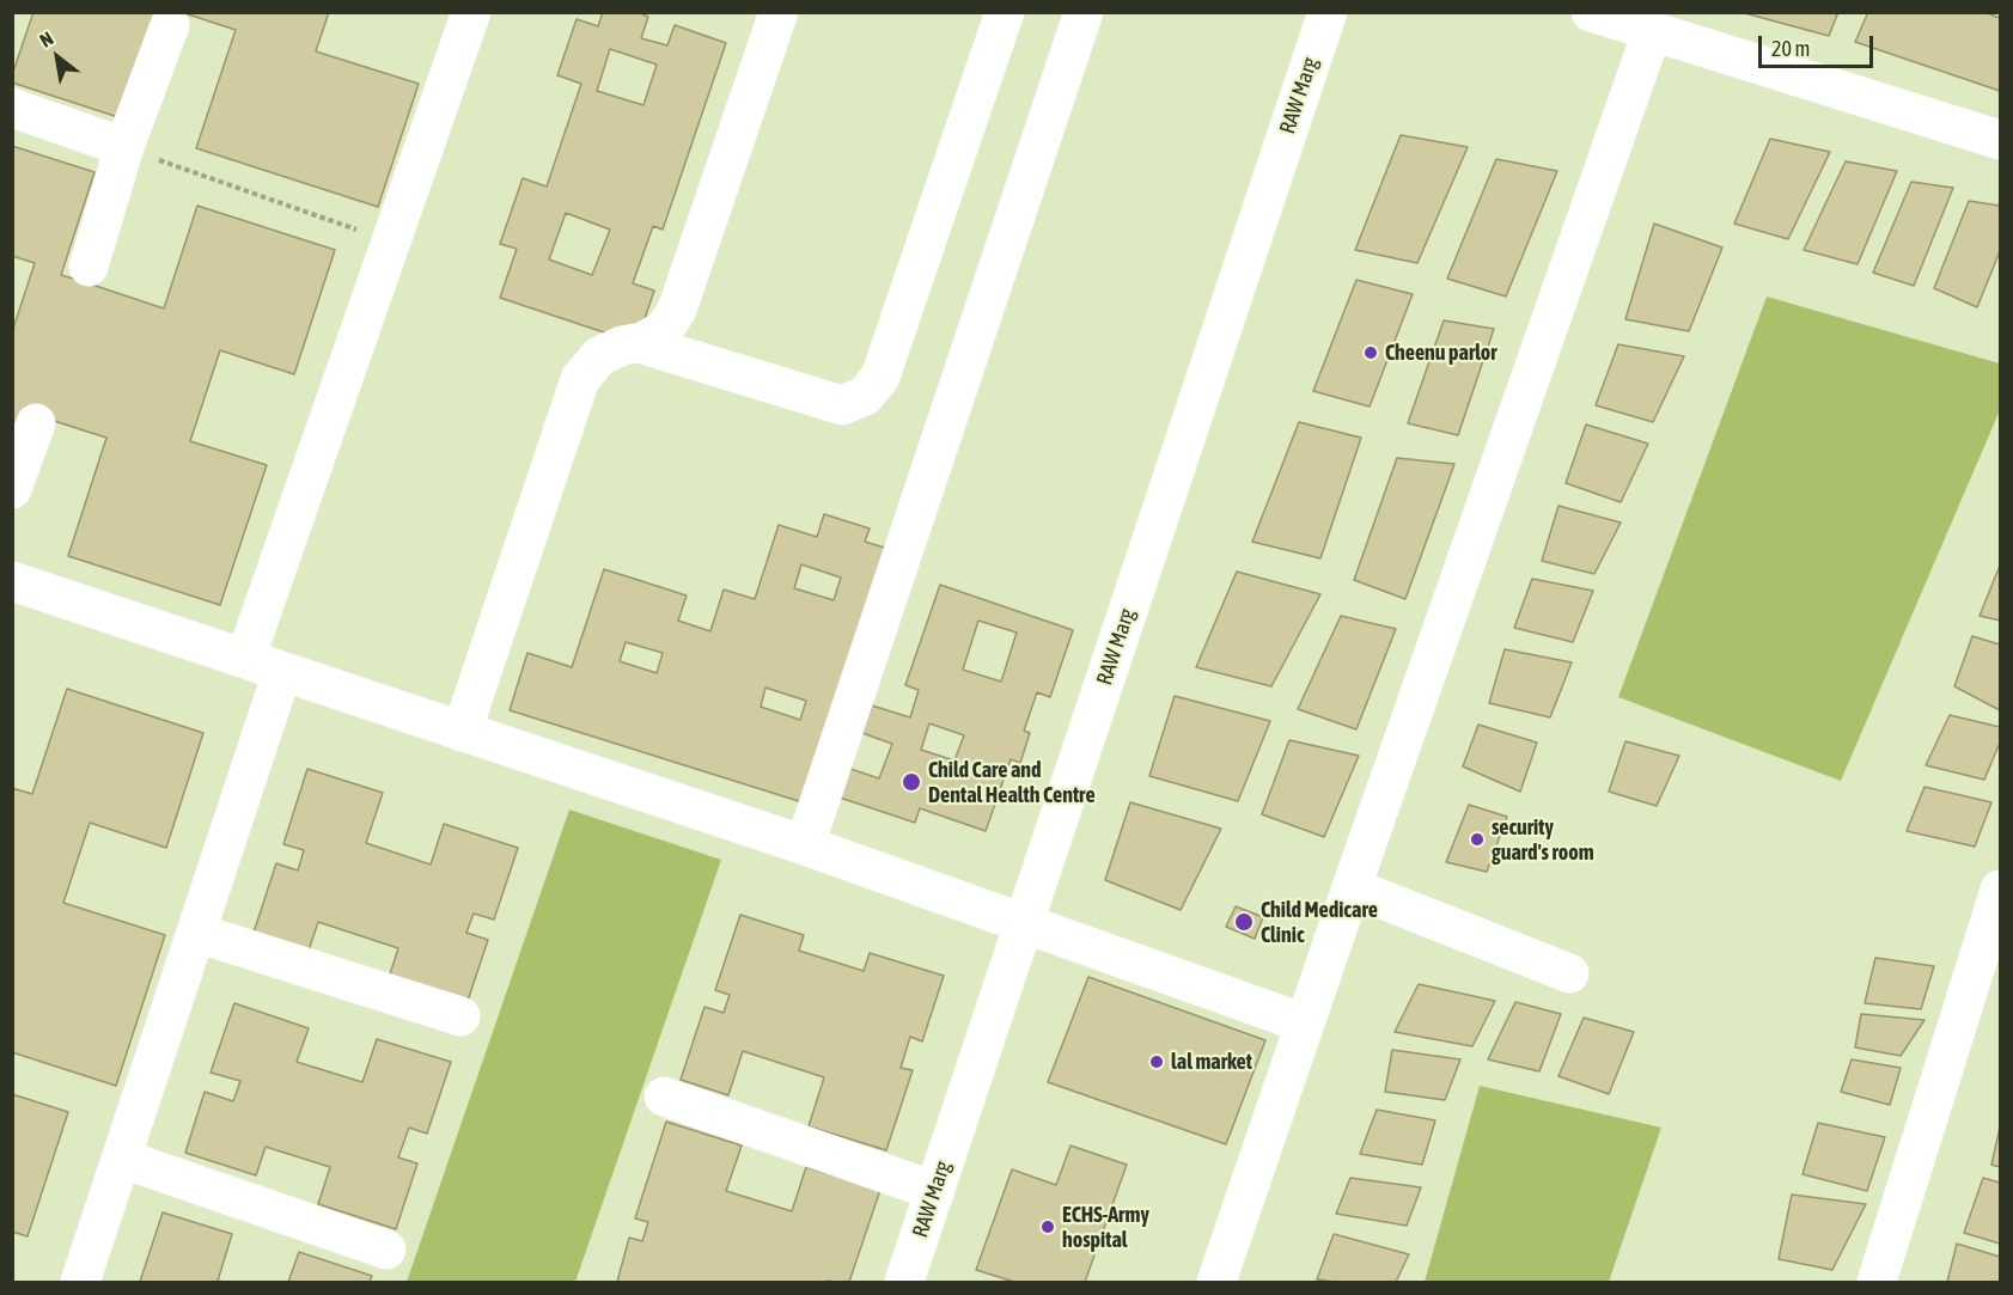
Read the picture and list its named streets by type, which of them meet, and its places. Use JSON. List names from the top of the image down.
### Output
{
  "streets": {
    "street": ["RAW Marg"]
  },
  "places": [
    "Cheenu parlor",
    "Child Care and Dental Health Centre",
    "security guard's room",
    "Child Medicare Clinic",
    "lal market",
    "ECHS-Army hospital"
  ],
  "scale_bar": "20 m",
  "north": "top left"
}
